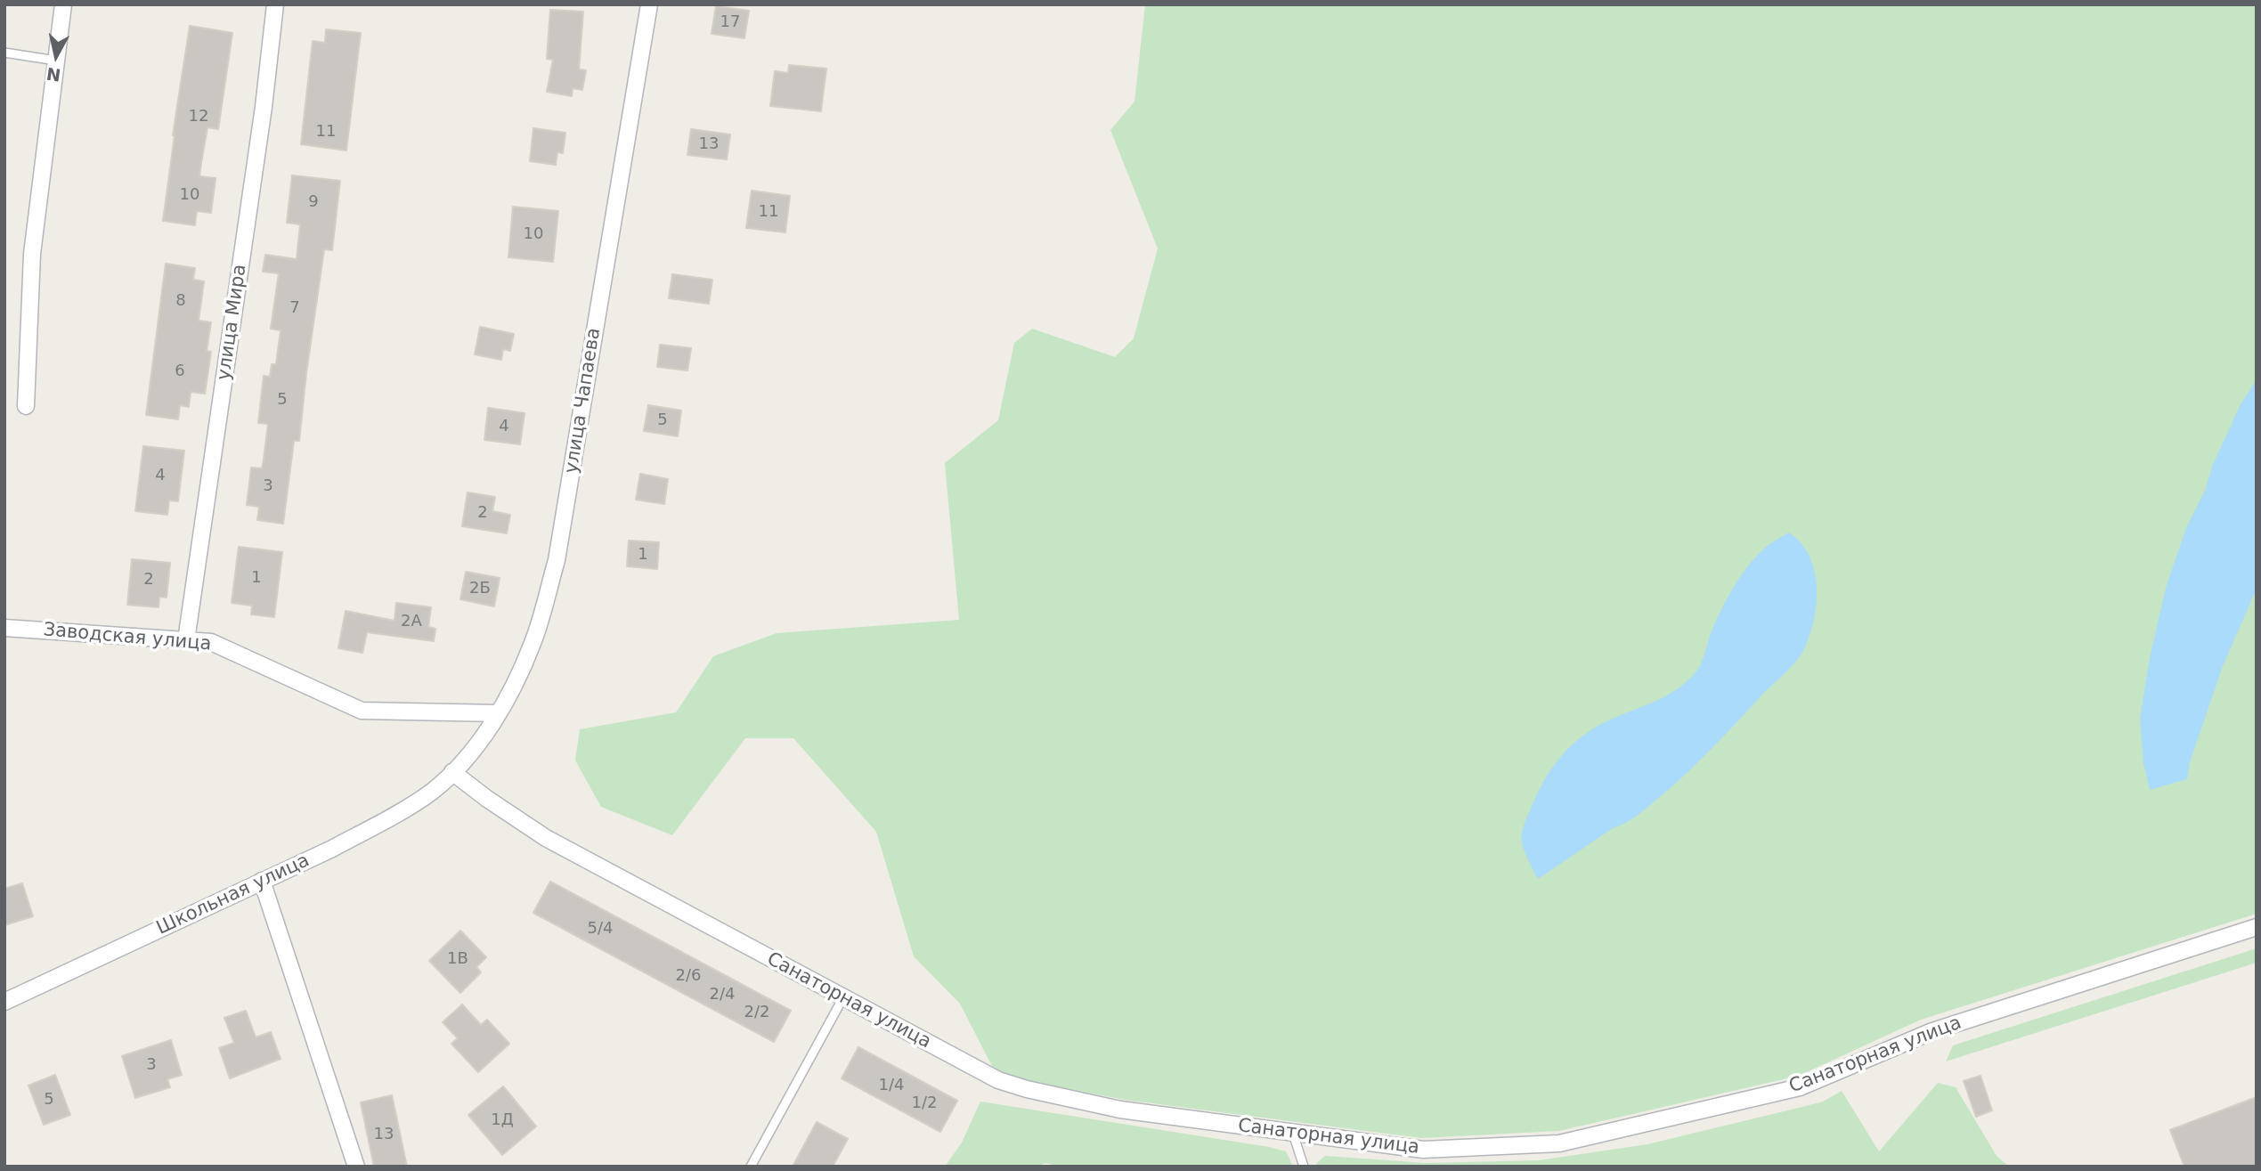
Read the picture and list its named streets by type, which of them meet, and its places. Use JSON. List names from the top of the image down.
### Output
{
  "streets": {
    "street": [
      "улица Мира",
      "улица Чапаева",
      "Заводская улица",
      "Школьная улица",
      "Санаторная улица"
    ]
  },
  "crossings": [
    ["улица Мира", "Заводская улица"],
    ["улица Чапаева", "Заводская улица"],
    ["улица Чапаева", "Школьная улица"],
    ["улица Чапаева", "Санаторная улица"],
    ["Школьная улица", "Санаторная улица"]
  ],
  "house_numbers": [
    "17",
    "12",
    "11",
    "13",
    "10",
    "9",
    "11",
    "10",
    "8",
    "7",
    "6",
    "5",
    "5",
    "4",
    "4",
    "3",
    "2",
    "1",
    "1",
    "2",
    "2Б",
    "2А",
    "5/4",
    "1В",
    "2/6",
    "2/4",
    "2/2",
    "3",
    "1/4",
    "5",
    "1/2",
    "1Д",
    "13"
  ],
  "north": "bottom"
}
